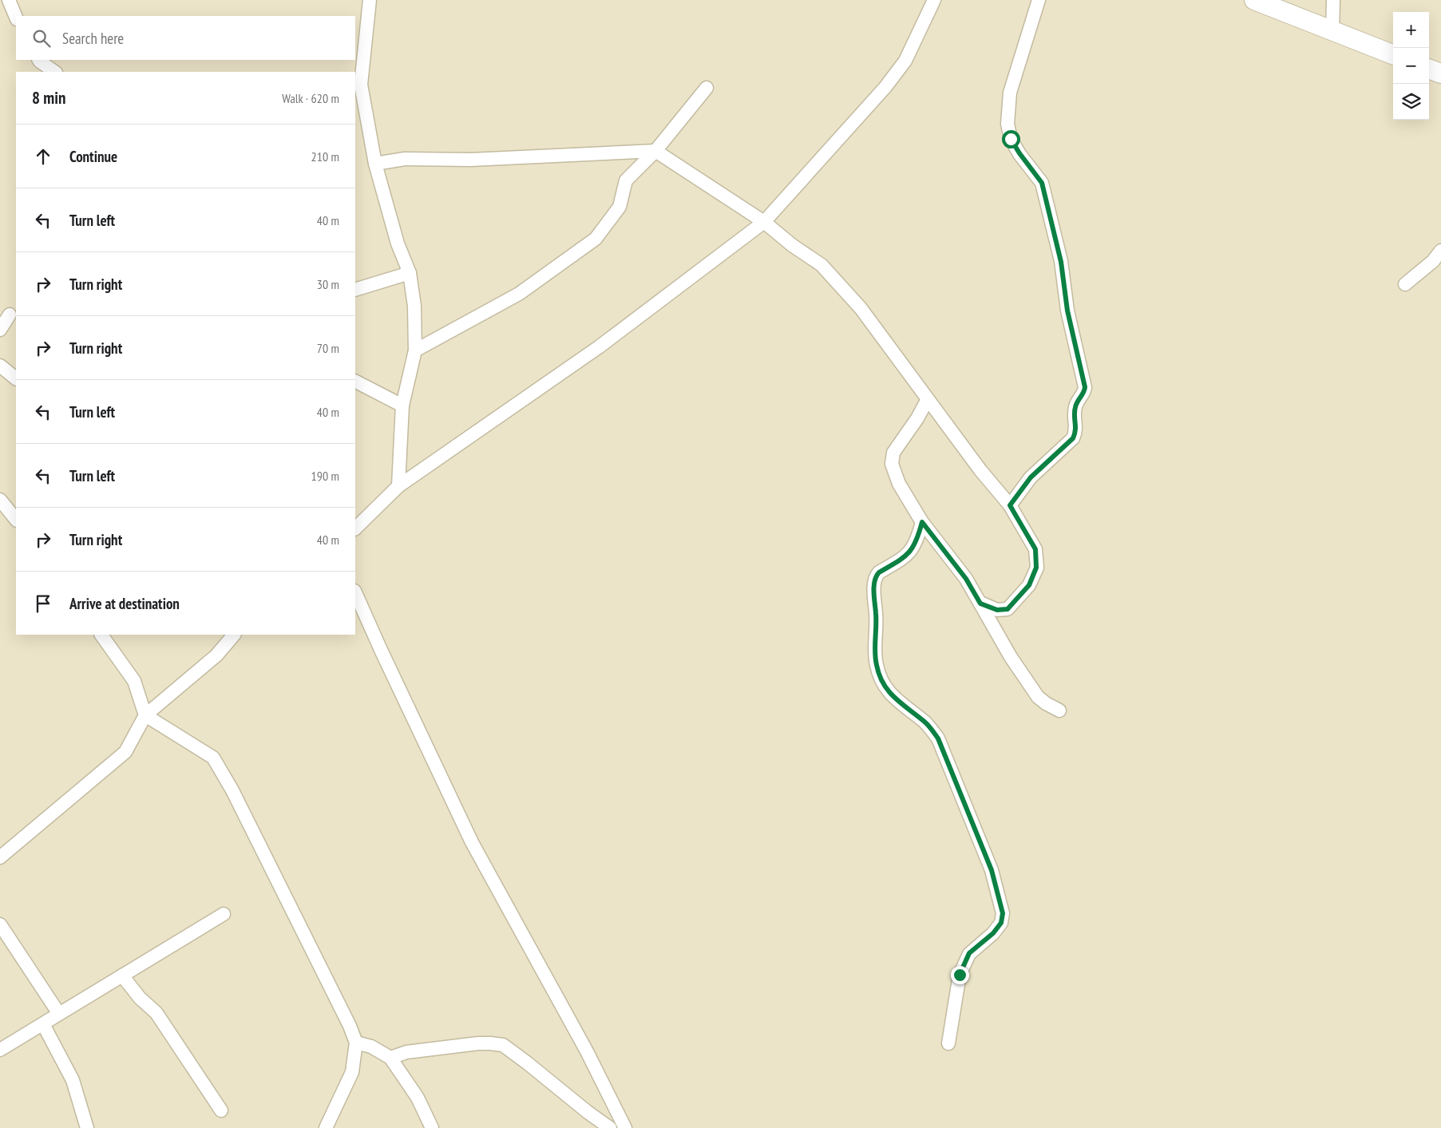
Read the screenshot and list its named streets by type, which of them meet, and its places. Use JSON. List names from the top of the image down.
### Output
{
  "page": {
    "map_buttons": ["+", "−"],
    "search": "Search here",
    "heading": ["8 min", "Walk · 620 m"],
    "list": [
      ["Continue", "210 m"],
      ["Turn left", "40 m"],
      ["Turn right", "30 m"],
      ["Turn right", "70 m"],
      ["Turn left", "40 m"],
      ["Turn left", "190 m"],
      ["Turn right", "40 m"],
      "Arrive at destination"
    ]
  }
}
